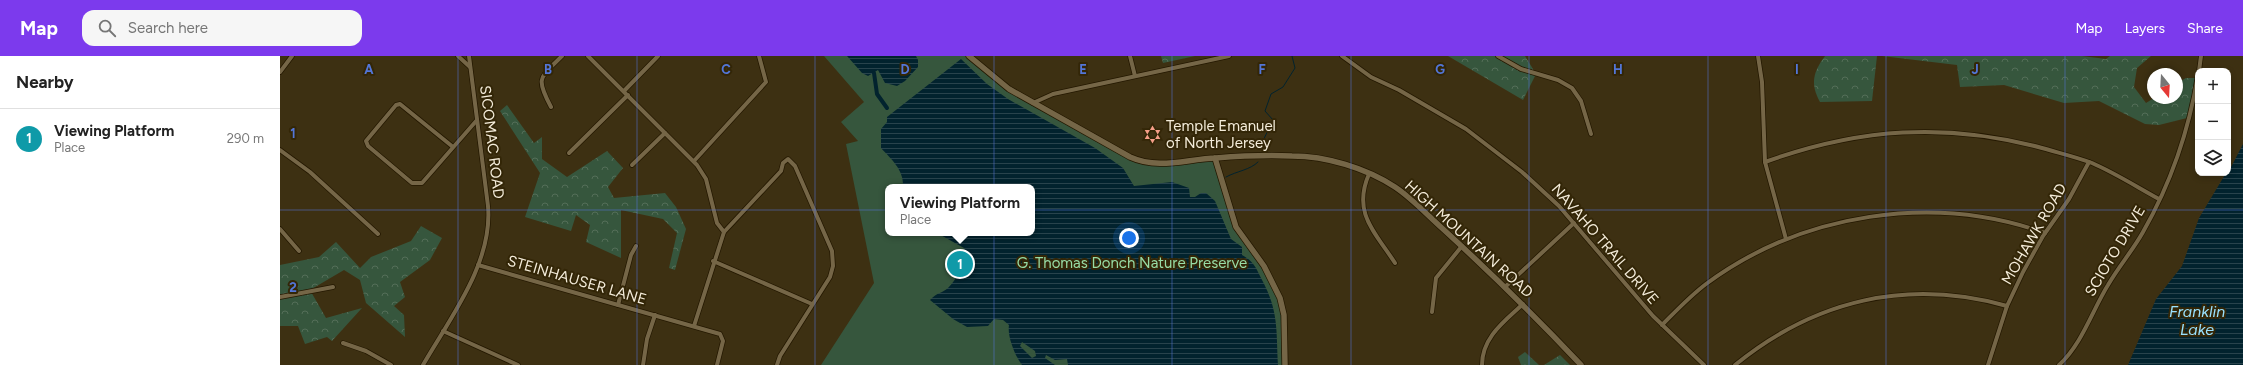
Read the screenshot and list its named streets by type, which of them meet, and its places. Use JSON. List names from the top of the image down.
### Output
{
  "streets": {
    "main road": ["HIGH MOUNTAIN ROAD"],
    "street": [
      "SICOMAC ROAD",
      "MOHAWK ROAD",
      "NAVAHO TRAIL DRIVE",
      "SCIOTO DRIVE",
      "STEINHAUSER LANE"
    ]
  },
  "crossings": [
    ["SICOMAC ROAD", "STEINHAUSER LANE"]
  ],
  "water": ["Franklin Lake"],
  "parks": ["G. Thomas Donch Nature Preserve"],
  "places": {
    "synagogue": ["Temple Emanuel of North Jersey"]
  },
  "north": "bottom",
  "page": {
    "header": "Map",
    "search": "Search here",
    "nav": ["Map", "Layers", "Share"],
    "heading": "Nearby",
    "map_buttons": ["+", "−"],
    "list": [
      {
        "mark": "1",
        "name": "Viewing Platform",
        "note": "Place",
        "value": "290 m"
      }
    ],
    "popup": ["Viewing Platform", "Place"],
    "pins": "1"
  },
  "grid": {
    "columns": [
      "A",
      "B",
      "C",
      "D",
      "E",
      "F",
      "G",
      "H",
      "I",
      "J"
    ],
    "rows": ["1", "2"]
  }
}
